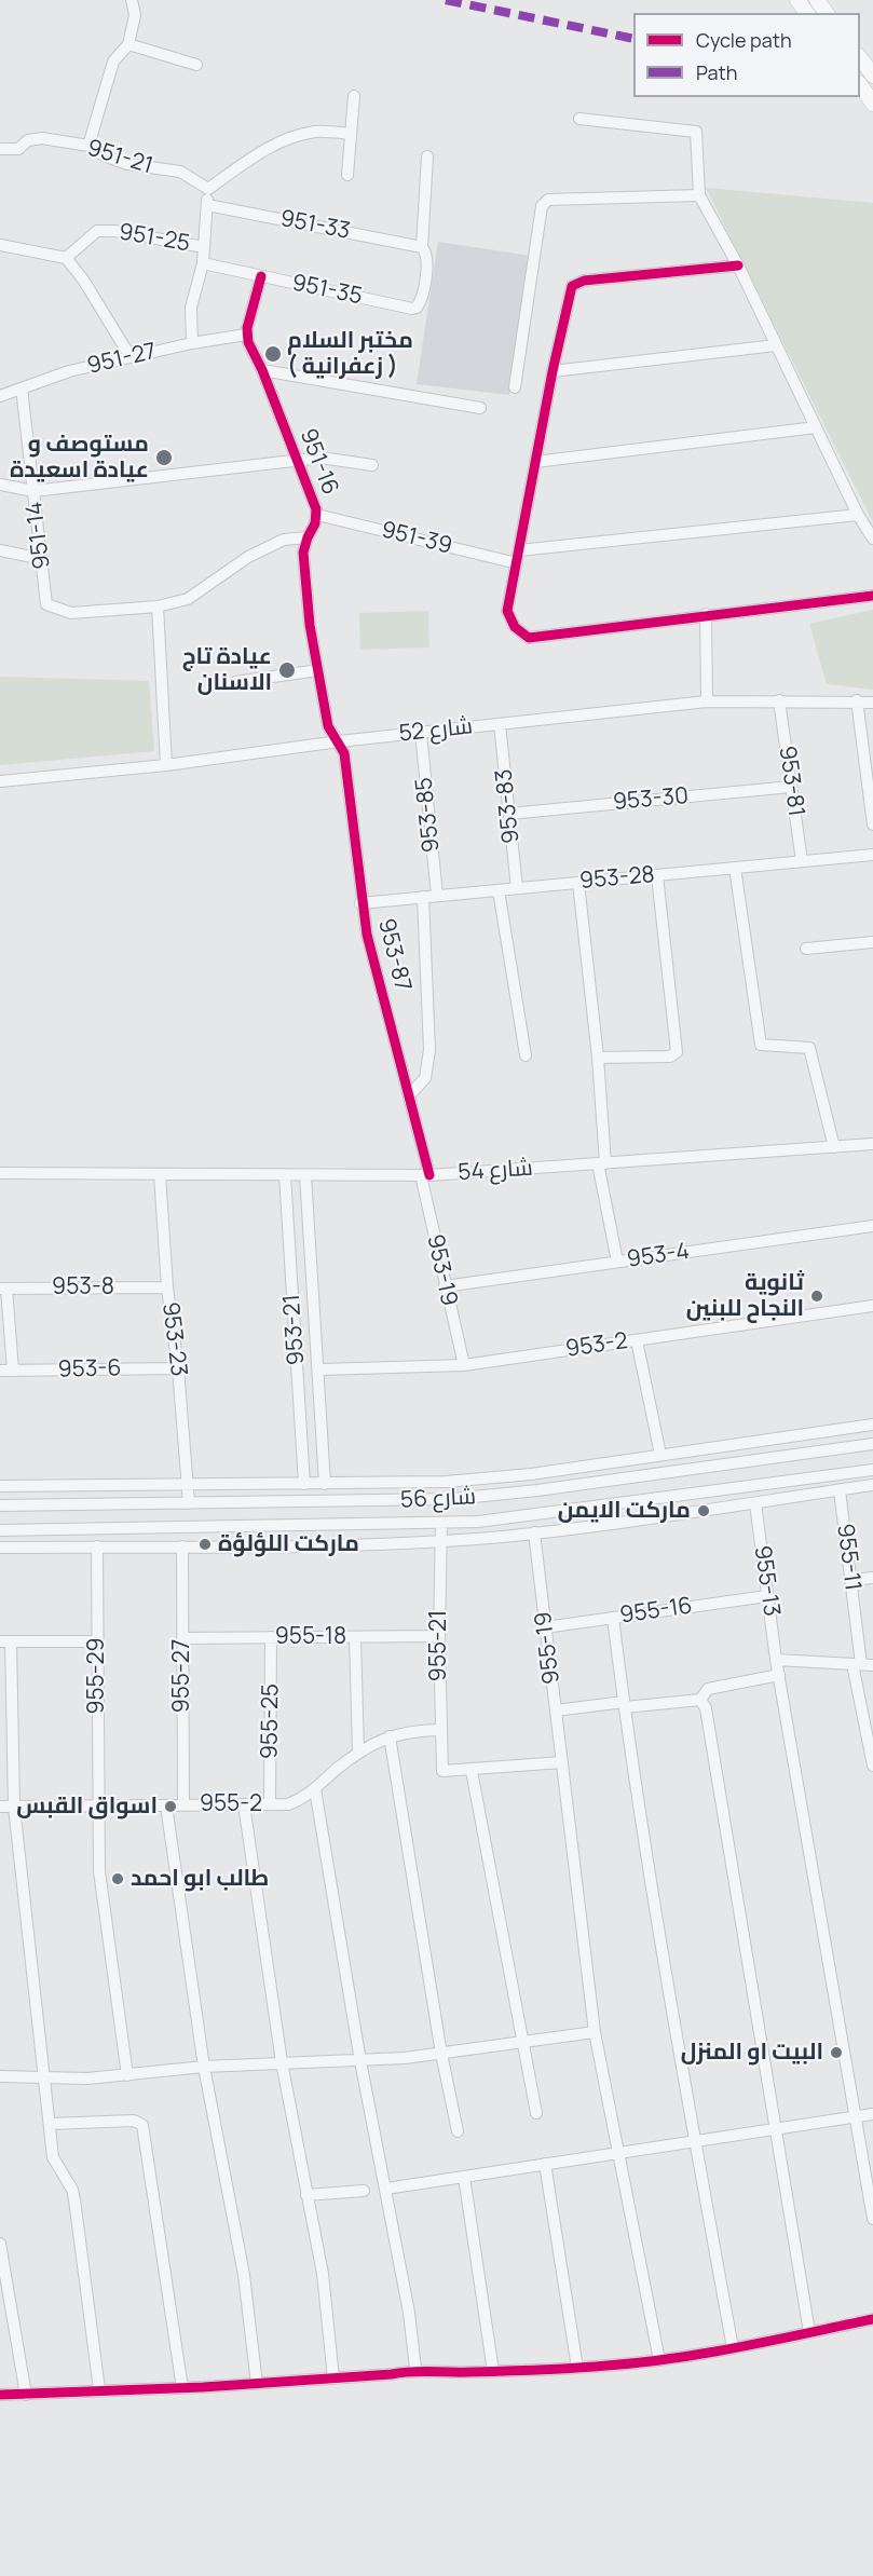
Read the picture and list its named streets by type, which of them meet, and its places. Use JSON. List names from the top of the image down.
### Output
{
  "streets": {
    "street": [
      "951-21",
      "951-33",
      "951-25",
      "951-35",
      "951-27",
      "951-16",
      "951-14",
      "951-39",
      "شارع 52",
      "953-81",
      "953-30",
      "953-83",
      "953-85",
      "953-28",
      "953-87",
      "شارع 54",
      "953-4",
      "953-19",
      "953-8",
      "953-21",
      "953-23",
      "953-2",
      "953-6",
      "شارع 56",
      "955-11",
      "955-13",
      "955-16",
      "955-18",
      "955-21",
      "955-19",
      "955-29",
      "955-27",
      "955-25",
      "955-2"
    ]
  },
  "crossings": [
    ["951-33", "951-35"],
    ["951-27", "951-16"],
    ["951-27", "951-14"],
    ["951-16", "951-39"],
    ["951-16", "شارع 52"],
    ["951-16", "953-87"],
    ["شارع 52", "953-81"],
    ["شارع 52", "953-83"],
    ["شارع 52", "953-85"],
    ["شارع 52", "953-87"],
    ["953-81", "953-30"],
    ["953-81", "953-28"],
    ["953-30", "953-83"],
    ["953-83", "953-28"],
    ["953-85", "953-28"],
    ["953-28", "953-87"],
    ["953-87", "شارع 54"],
    ["953-87", "953-19"],
    ["شارع 54", "953-19"],
    ["شارع 54", "953-21"],
    ["شارع 54", "953-23"],
    ["953-4", "953-19"],
    ["953-19", "953-2"],
    ["953-8", "953-23"],
    ["953-21", "953-2"],
    ["953-23", "953-6"],
    ["953-23", "شارع 56"],
    ["شارع 56", "955-21"],
    ["955-13", "955-16"],
    ["955-16", "955-19"],
    ["955-18", "955-21"],
    ["955-18", "955-27"],
    ["955-18", "955-25"],
    ["955-21", "955-2"],
    ["955-29", "955-2"],
    ["955-27", "955-2"],
    ["955-25", "955-2"]
  ],
  "places": [
    "مختبر السلام ( زعفرانية )",
    "مستوصف و عيادة اسعيدة",
    "عيادة تاج الاسنان",
    "ثانوية النجاح للبنين",
    "ماركت الايمن",
    "ماركت اللؤلؤة",
    "اسواق القبس",
    "طالب ابو احمد",
    "البيت او المنزل"
  ],
  "legend": ["Cycle path", "Path"]
}
